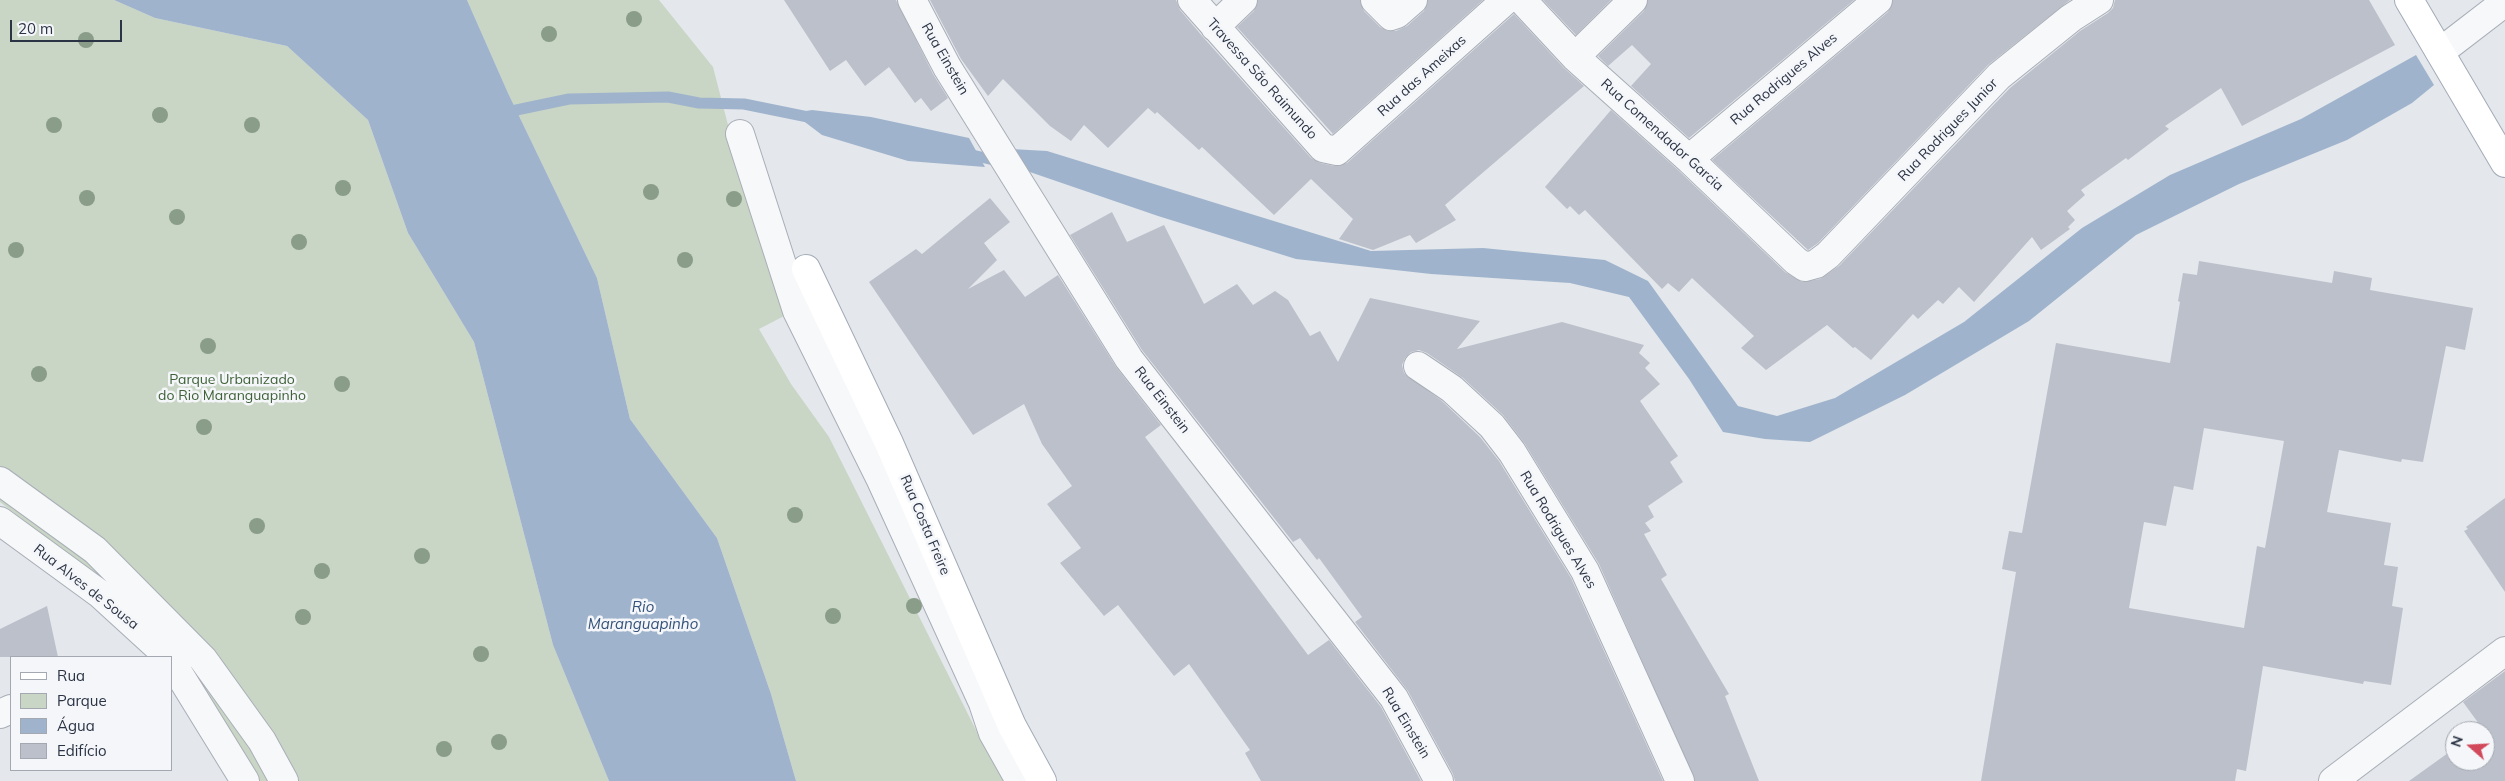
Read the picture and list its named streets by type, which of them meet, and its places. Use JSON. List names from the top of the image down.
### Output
{
  "streets": {
    "main road": ["Rua Costa Freire"],
    "street": [
      "Rua Einstein",
      "Rua das Ameixas",
      "Travessa São Raimundo",
      "Rua Rodrigues Alves",
      "Rua Rodrigues Junior",
      "Rua Comendador Garcia",
      "Rua Alves de Sousa"
    ]
  },
  "crossings": [
    ["Rua das Ameixas", "Travessa São Raimundo"],
    ["Rua Rodrigues Alves", "Rua Comendador Garcia"],
    ["Rua Rodrigues Junior", "Rua Comendador Garcia"]
  ],
  "water": ["Rio Maranguapinho"],
  "parks": ["Parque Urbanizado do Rio Maranguapinho"],
  "legend": [
    "Rua",
    "Parque",
    "Água",
    "Edifício"
  ],
  "scale_bar": "20 m",
  "north": "left"
}
